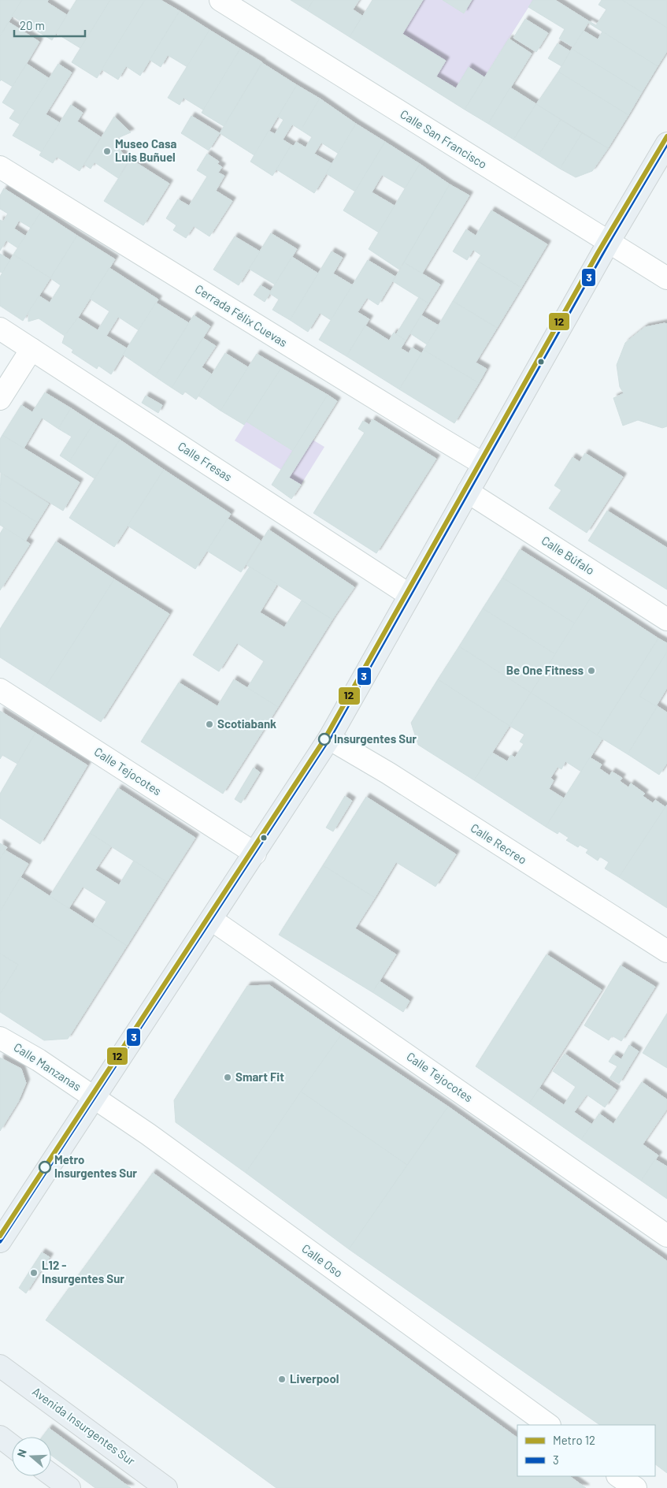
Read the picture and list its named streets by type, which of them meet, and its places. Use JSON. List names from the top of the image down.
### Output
{
  "streets": {
    "main road": ["Avenida Insurgentes Sur"],
    "street": [
      "Calle San Francisco",
      "Cerrada Félix Cuevas",
      "Calle Fresas",
      "Calle Búfalo",
      "Calle Tejocotes",
      "Calle Recreo",
      "Calle Manzanas",
      "Calle Oso"
    ]
  },
  "crossings": [
    ["Calle Manzanas", "Calle Oso"]
  ],
  "places": [
    "Museo Casa Luis Buñuel",
    "Be One Fitness",
    "Scotiabank",
    "Insurgentes Sur",
    "Smart Fit",
    "Metro Insurgentes Sur",
    "L12 - Insurgentes Sur",
    "Liverpool"
  ],
  "lines": ["metro line 12", "transit line 3"],
  "legend": ["Metro 12", "3"],
  "scale_bar": "20 m",
  "north": "left"
}
